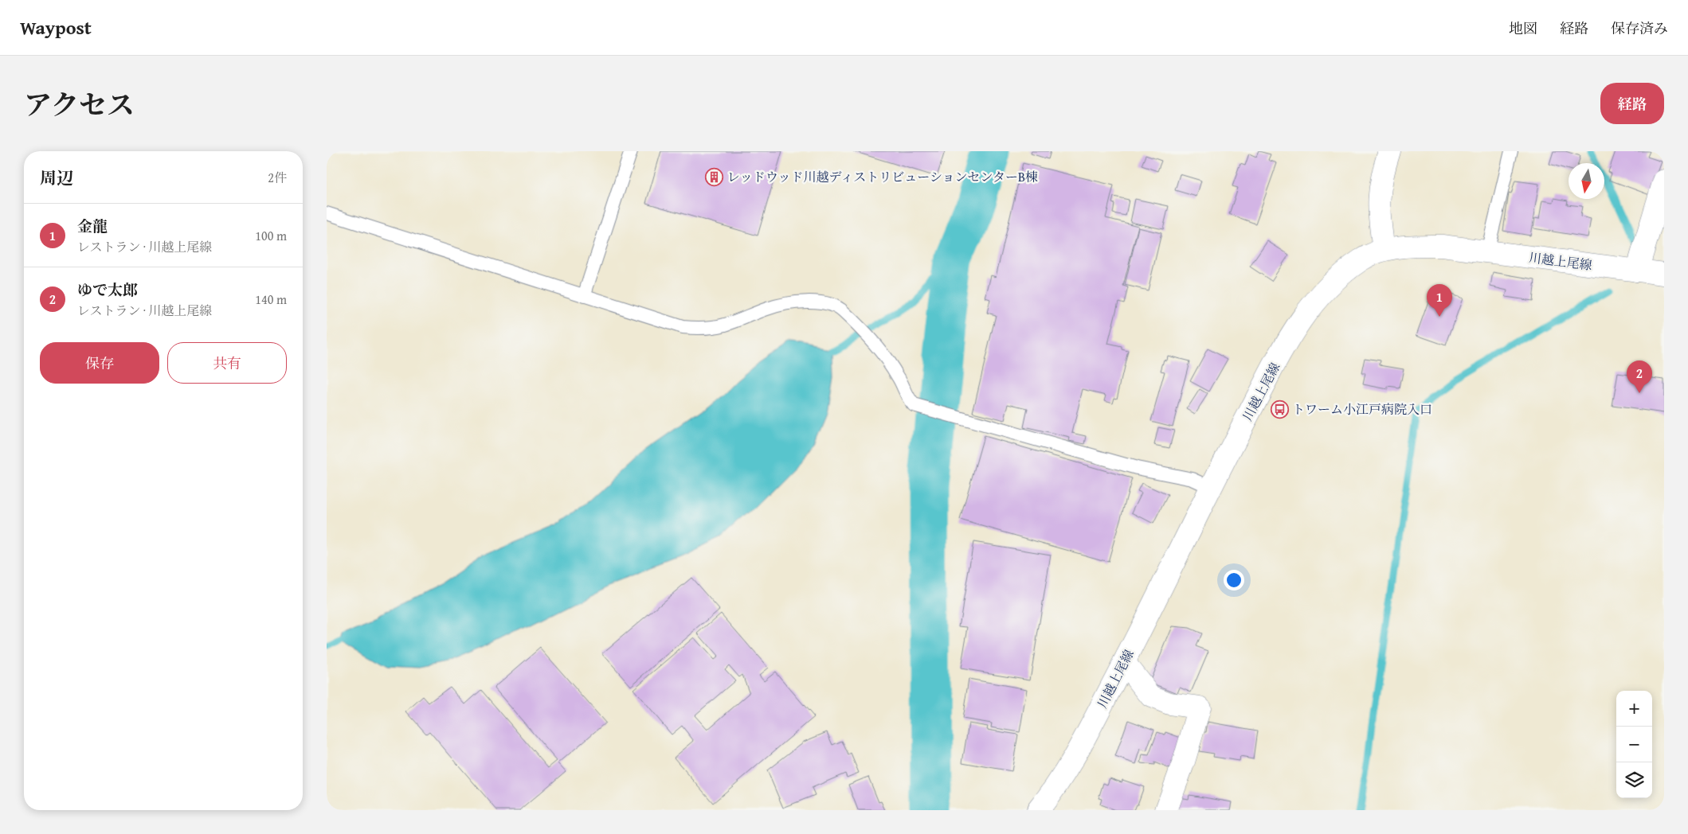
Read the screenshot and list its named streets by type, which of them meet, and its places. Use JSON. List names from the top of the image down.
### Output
{
  "streets": {
    "main road": ["川越上尾線"]
  },
  "places": {
    "building": ["レッドウッド川越ディストリビューションセンターB棟"],
    "bus stop": ["トワーム小江戸病院入口"]
  },
  "north": "bottom",
  "page": {
    "header": "Waypost",
    "nav": ["地図", "経路", "保存済み"],
    "title": "アクセス",
    "buttons": [
      "経路",
      ["保存", "共有"]
    ],
    "heading": ["周辺", "2件"],
    "list": [
      {
        "mark": "1",
        "name": "金龍",
        "note": "レストラン · 川越上尾線",
        "value": "100 m"
      },
      {
        "mark": "2",
        "name": "ゆで太郎",
        "note": "レストラン · 川越上尾線",
        "value": "140 m"
      }
    ],
    "pins": ["1", "2"],
    "map_buttons": ["+", "−"]
  }
}
